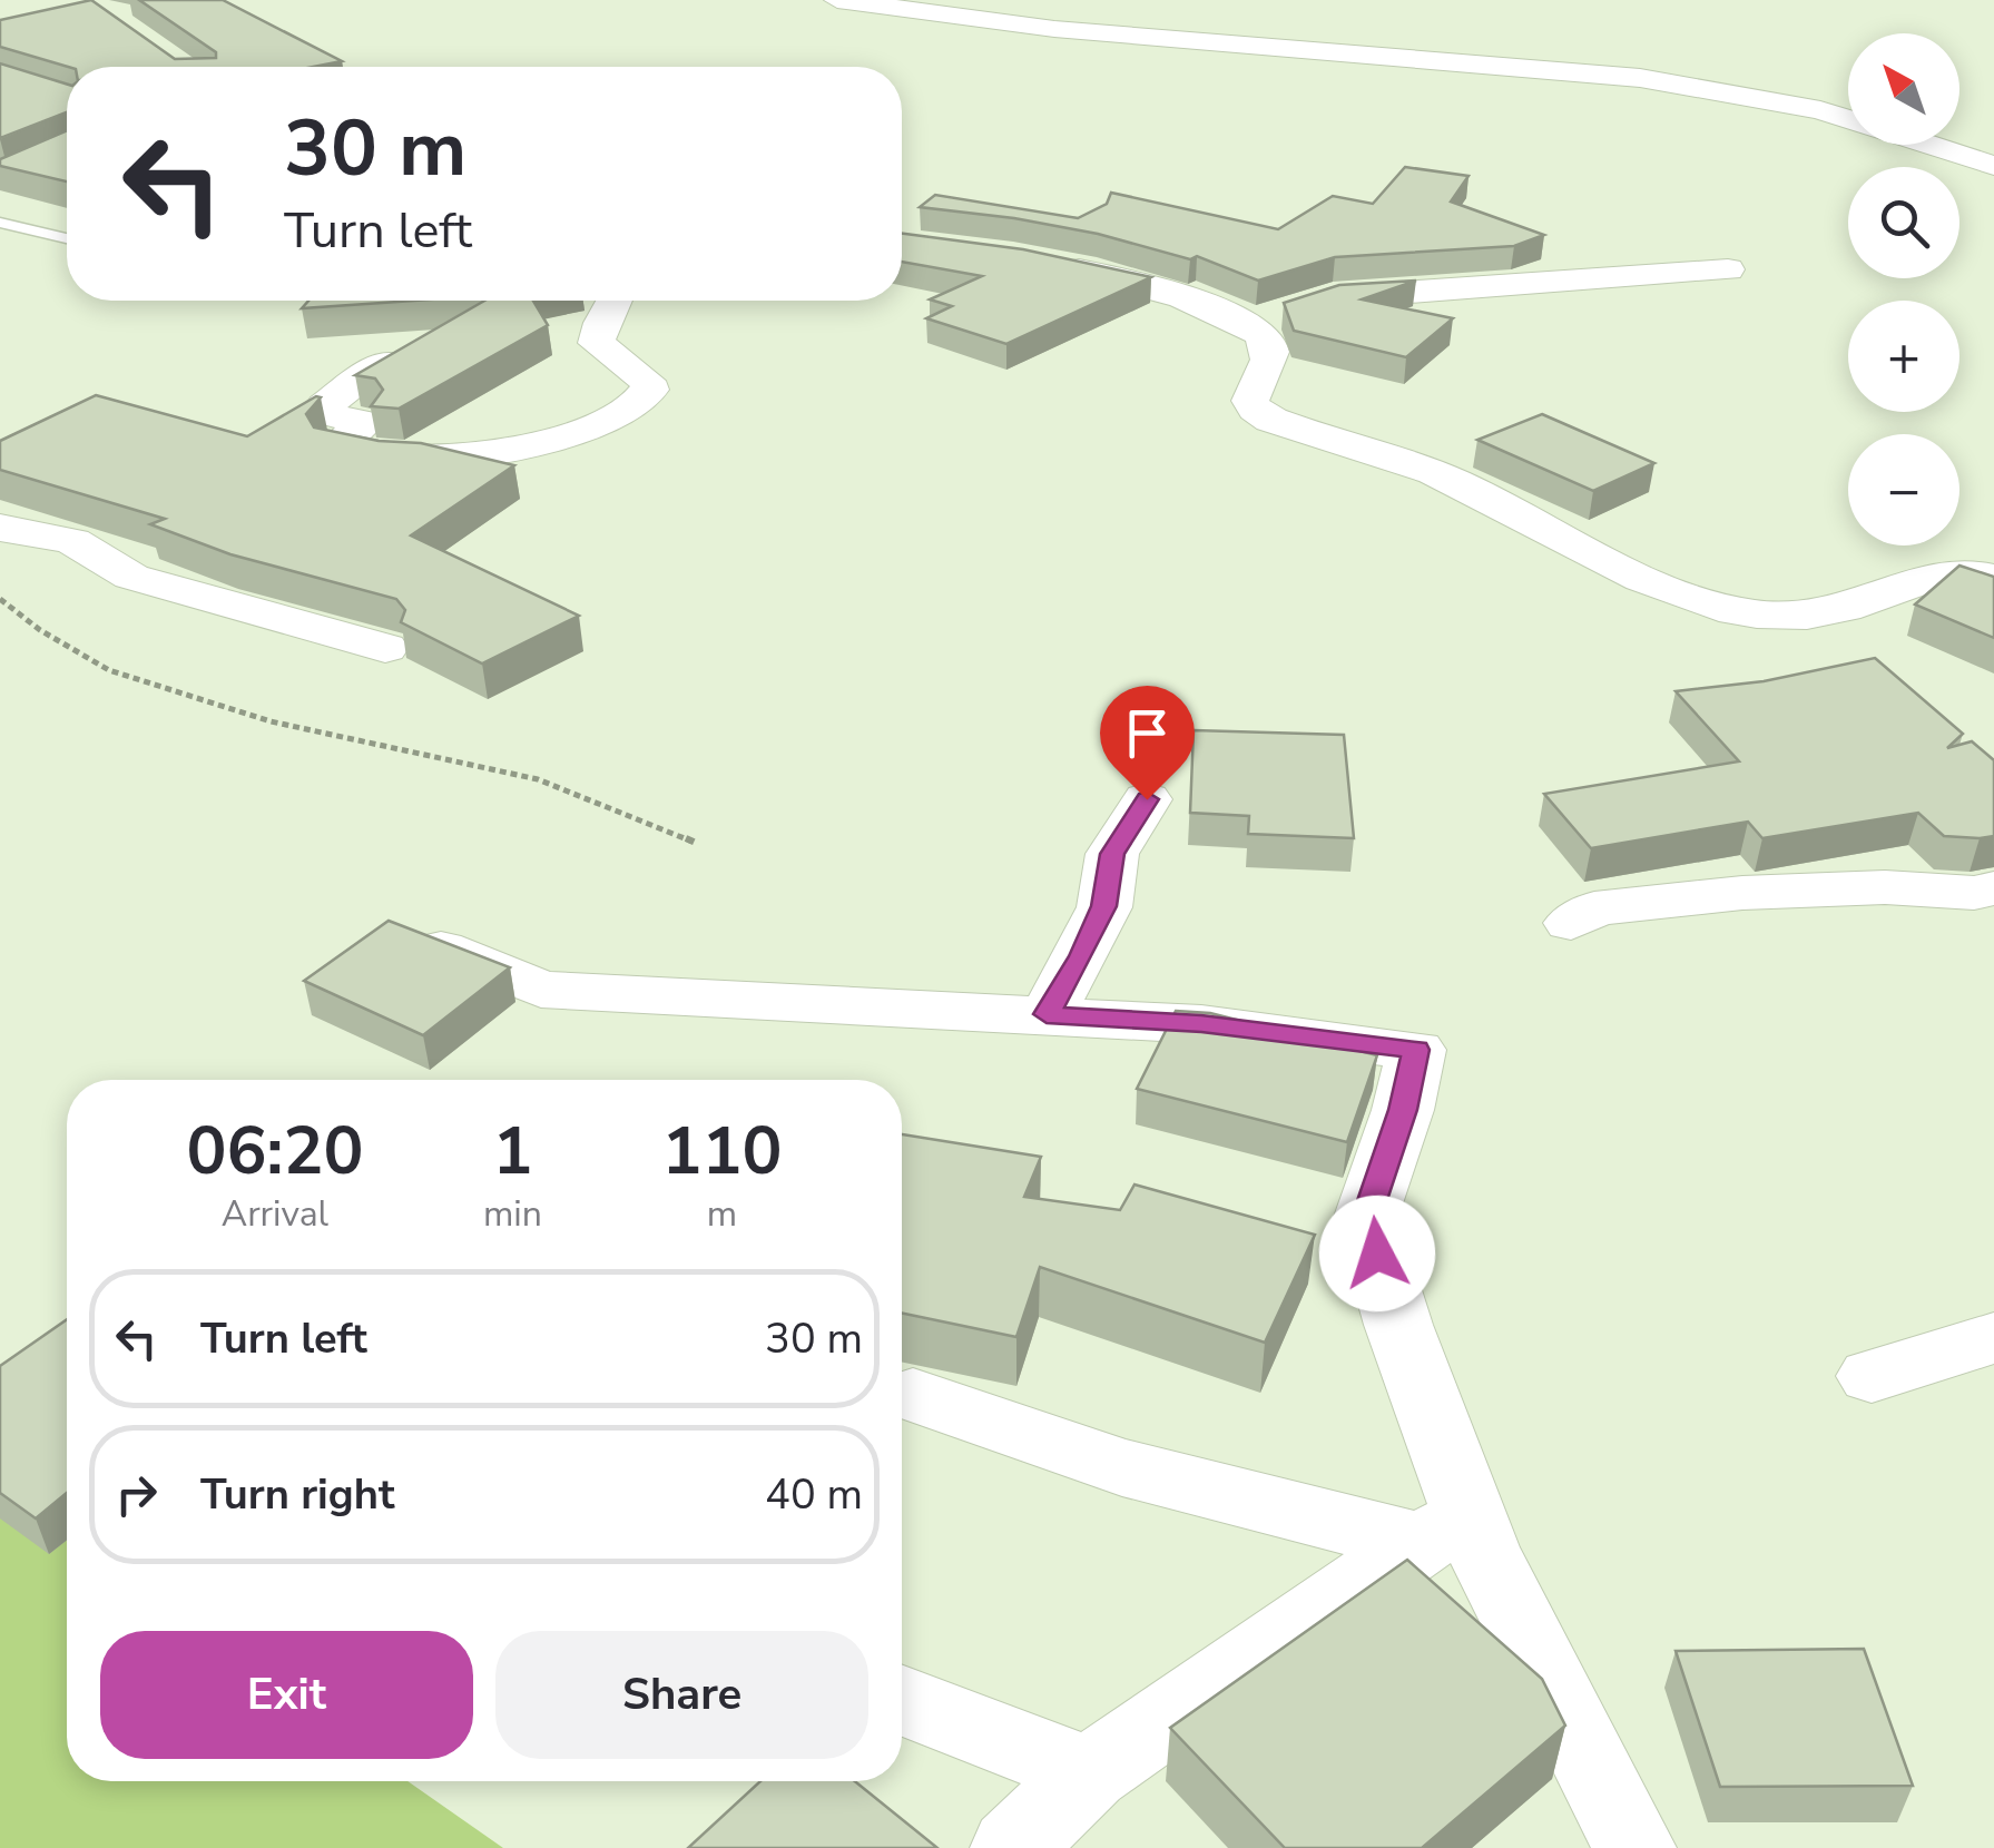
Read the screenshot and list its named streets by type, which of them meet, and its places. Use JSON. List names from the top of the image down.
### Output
{
  "north": "top left",
  "page": {
    "map_buttons": ["+", "−"],
    "turn": ["30 m", "Turn left"],
    "eta": [
      "06:20",
      "Arrival",
      "1",
      "min",
      "110",
      "m"
    ],
    "list": [
      {
        "name": "Turn left",
        "value": "30 m"
      },
      {
        "name": "Turn right",
        "value": "40 m"
      }
    ],
    "buttons": ["Exit", "Share"]
  }
}
